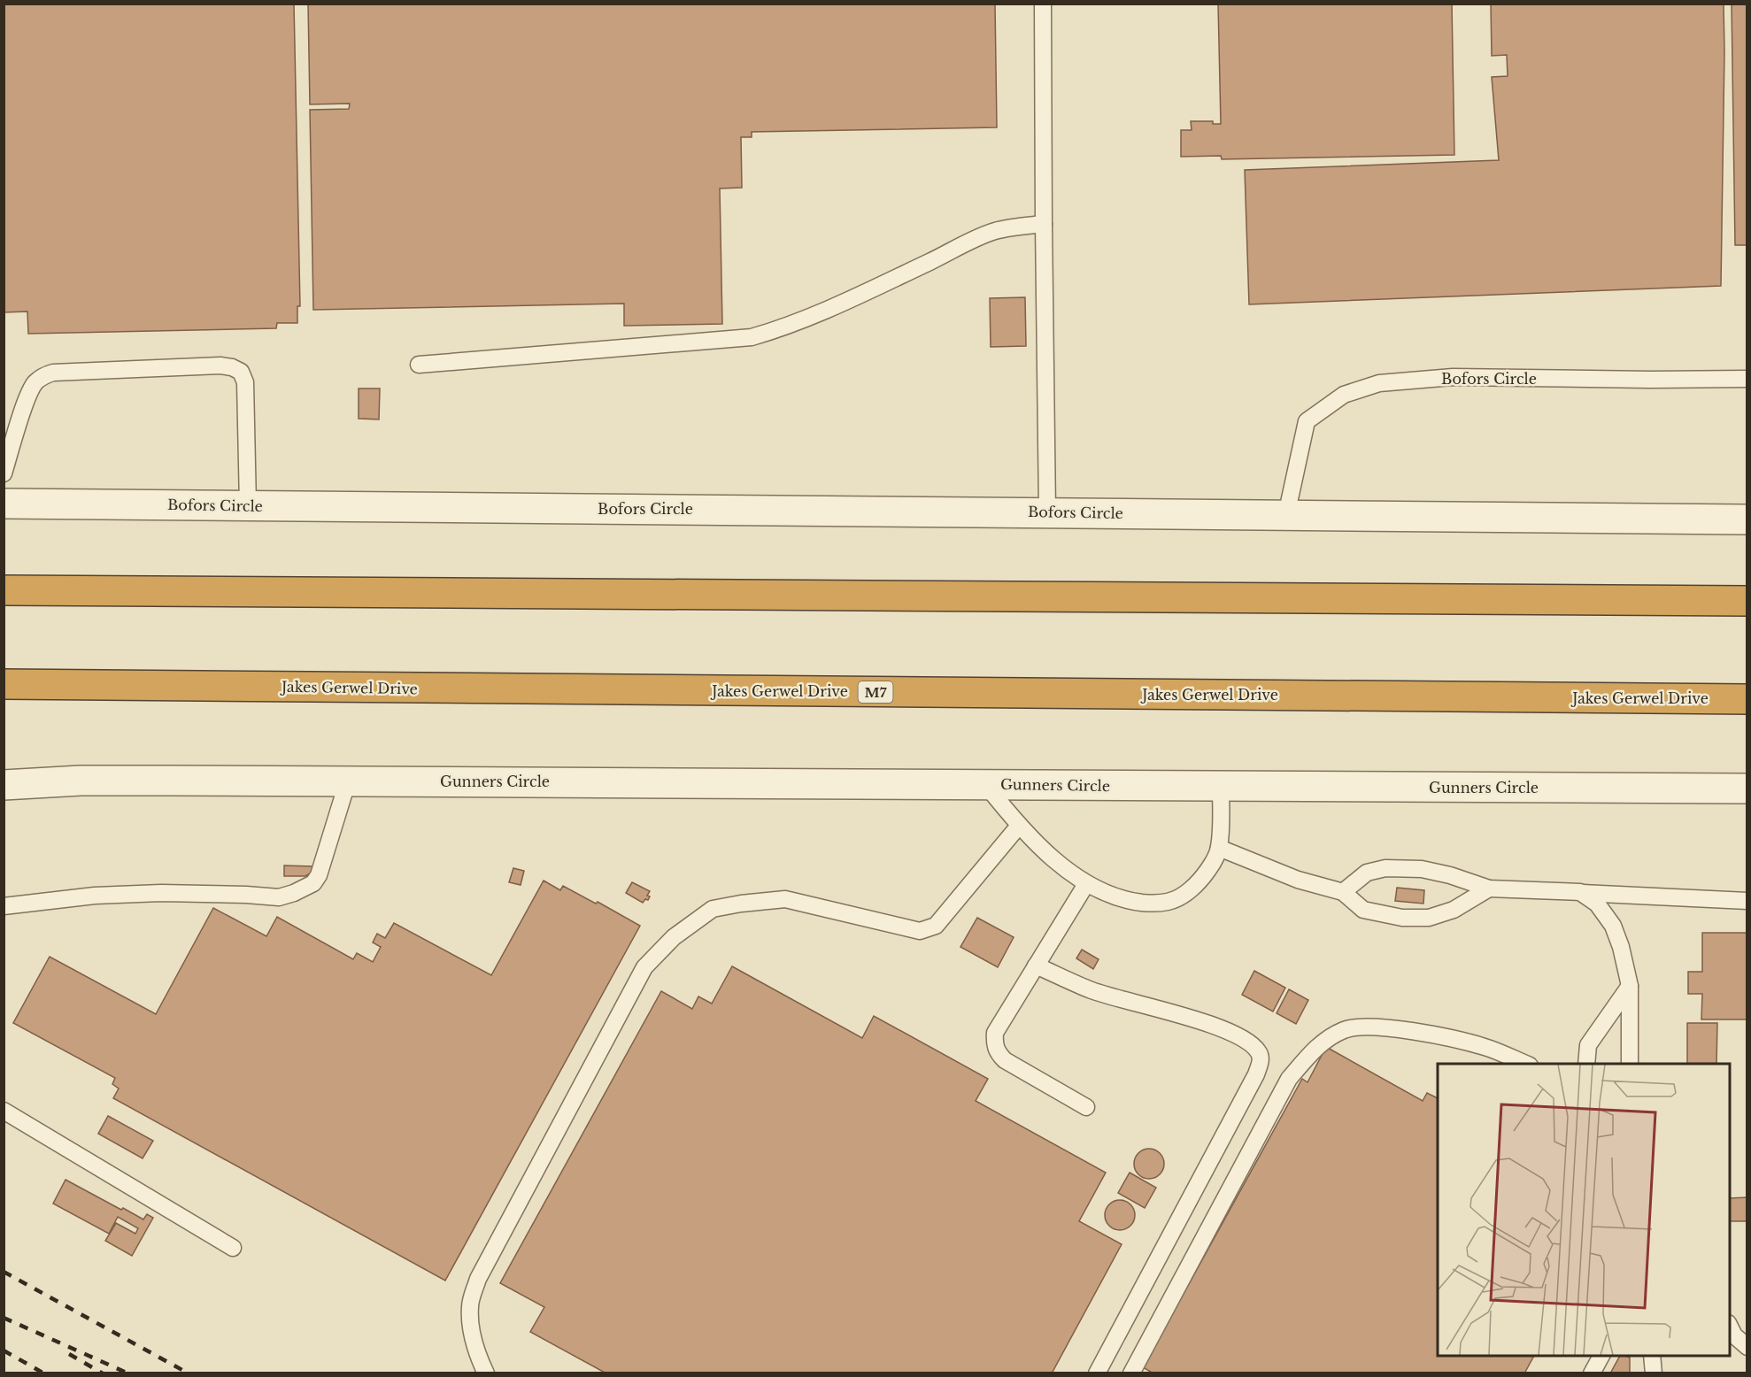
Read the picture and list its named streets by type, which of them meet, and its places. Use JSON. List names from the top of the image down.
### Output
{
  "streets": {
    "highway": ["Jakes Gerwel Drive", "M7"],
    "street": ["Bofors Circle", "Gunners Circle"]
  }
}
